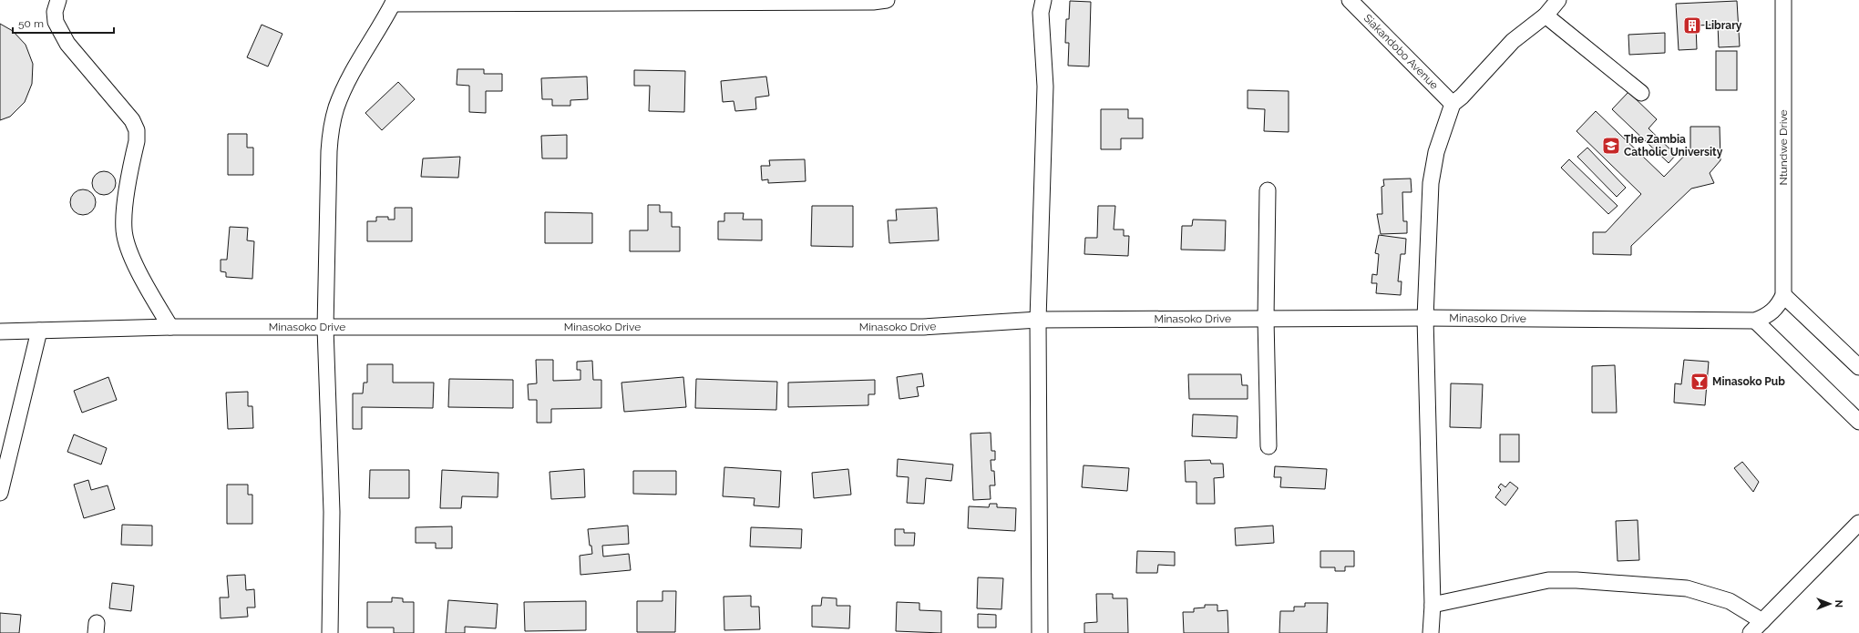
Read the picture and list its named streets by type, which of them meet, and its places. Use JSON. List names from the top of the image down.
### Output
{
  "streets": {
    "street": ["Siakandobo Avenue", "Ntundwe Drive", "Minasoko Drive"]
  },
  "crossings": [
    ["Ntundwe Drive", "Minasoko Drive"]
  ],
  "places": {
    "building": ["Library"],
    "school or university": ["The Zambia Catholic University"],
    "bar": ["Minasoko Pub"]
  },
  "scale_bar": "50 m",
  "north": "right"
}
